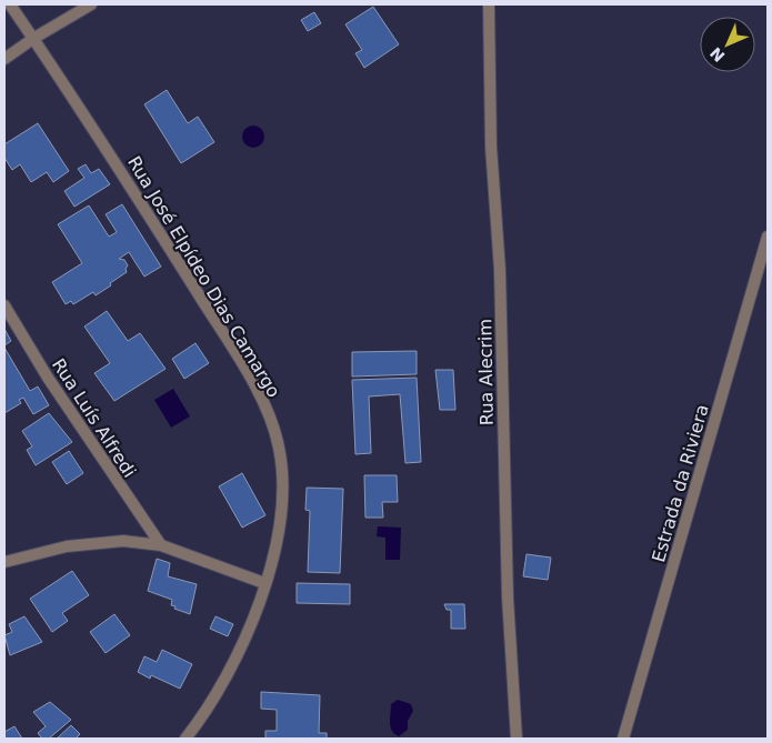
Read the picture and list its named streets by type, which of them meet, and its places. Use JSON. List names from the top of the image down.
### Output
{
  "streets": {
    "street": [
      "Rua José Elpídeo Dias Camargo",
      "Rua Alecrim",
      "Rua Luís Alfredi",
      "Estrada da Riviera"
    ]
  },
  "north": "bottom left"
}
